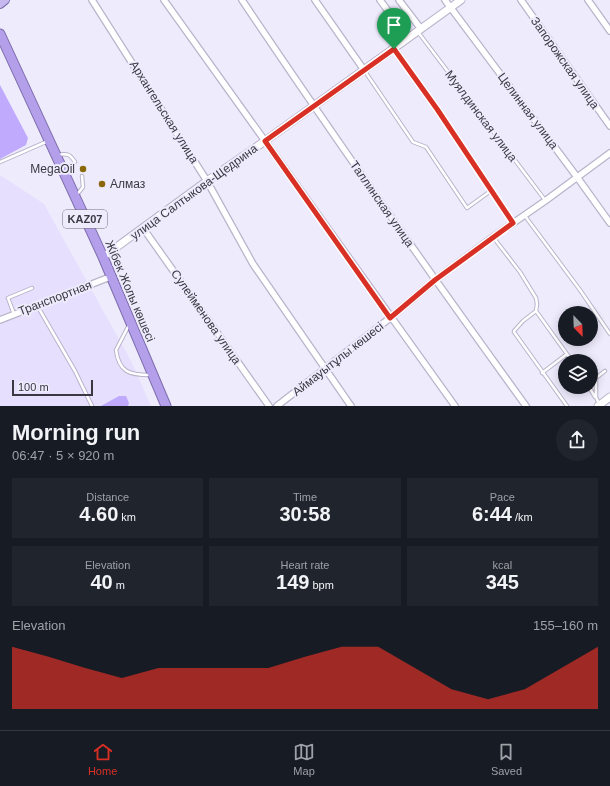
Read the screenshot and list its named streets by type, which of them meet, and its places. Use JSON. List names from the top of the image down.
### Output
{
  "streets": {
    "highway": ["KAZ07", "Жібек Жолы көшесі"],
    "street": [
      "Запорожская улица",
      "Целинная улица",
      "Архангельская улица",
      "улица Салтыкова-Щедрина",
      "Таллинская улица",
      "Транспортная",
      "Сулейменова улица",
      "Аймауытұлы көшесі"
    ],
    "lane": ["Муялдинская улица"]
  },
  "crossings": [
    ["Целинная улица", "улица Салтыкова-Щедрина"],
    ["Целинная улица", "Аймауытұлы көшесі"],
    ["Архангельская улица", "улица Салтыкова-Щедрина"],
    ["Архангельская улица", "Аймауытұлы көшесі"],
    ["Муялдинская улица", "улица Салтыкова-Щедрина"],
    ["Муялдинская улица", "Аймауытұлы көшесі"],
    ["улица Салтыкова-Щедрина", "Таллинская улица"],
    ["улица Салтыкова-Щедрина", "Жібек Жолы көшесі"],
    ["улица Салтыкова-Щедрина", "Сулейменова улица"],
    ["Таллинская улица", "Аймауытұлы көшесі"],
    ["Жібек Жолы көшесі", "Транспортная"]
  ],
  "places": ["MegaOil", "Алмаз"],
  "scale_bar": "100 m",
  "north": "bottom right",
  "page": {
    "scale": "100 m",
    "heading": ["Morning run", "06:47 · 5 × 920 m"],
    "stats": [
      ["Distance", "4.60 km"],
      ["Time", "30:58"],
      ["Pace", "6:44 /km"],
      ["Elevation", "40 m"],
      ["Heart rate", "149 bpm"],
      ["kcal", "345"]
    ],
    "chart": ["Elevation", "155–160 m"],
    "tabs": ["Home", "Map", "Saved"]
  }
}
